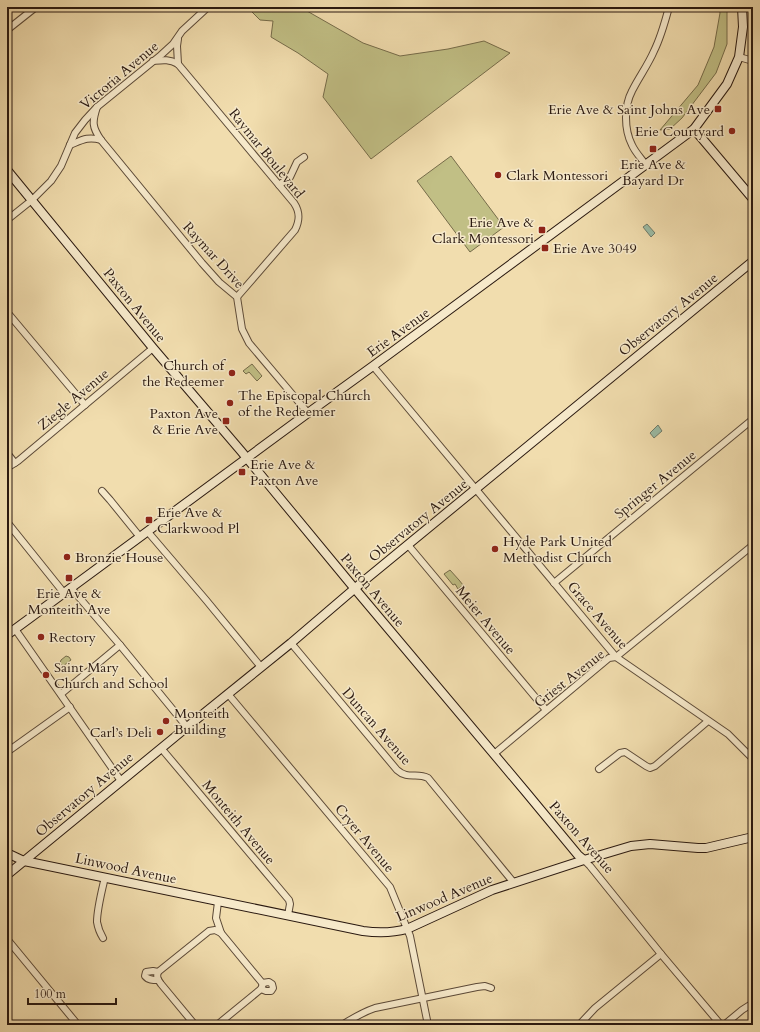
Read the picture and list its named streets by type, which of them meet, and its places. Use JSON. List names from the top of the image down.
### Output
{
  "streets": {
    "street": [
      "Victoria Avenue",
      "Raymar Boulevard",
      "Raymar Drive",
      "Paxton Avenue",
      "Observatory Avenue",
      "Erie Avenue",
      "Ziegle Avenue",
      "Springer Avenue",
      "Grace Avenue",
      "Meier Avenue",
      "Griest Avenue",
      "Duncan Avenue",
      "Monteith Avenue",
      "Cryer Avenue",
      "Linwood Avenue"
    ]
  },
  "crossings": [
    ["Victoria Avenue", "Raymar Drive"],
    ["Victoria Avenue", "Paxton Avenue"],
    ["Raymar Boulevard", "Raymar Drive"],
    ["Raymar Drive", "Erie Avenue"],
    ["Paxton Avenue", "Observatory Avenue"],
    ["Paxton Avenue", "Erie Avenue"],
    ["Paxton Avenue", "Ziegle Avenue"],
    ["Paxton Avenue", "Griest Avenue"],
    ["Paxton Avenue", "Linwood Avenue"],
    ["Observatory Avenue", "Grace Avenue"],
    ["Observatory Avenue", "Meier Avenue"],
    ["Observatory Avenue", "Duncan Avenue"],
    ["Observatory Avenue", "Monteith Avenue"],
    ["Observatory Avenue", "Cryer Avenue"],
    ["Observatory Avenue", "Linwood Avenue"],
    ["Erie Avenue", "Grace Avenue"],
    ["Springer Avenue", "Grace Avenue"],
    ["Grace Avenue", "Griest Avenue"],
    ["Meier Avenue", "Griest Avenue"],
    ["Duncan Avenue", "Linwood Avenue"],
    ["Monteith Avenue", "Linwood Avenue"],
    ["Cryer Avenue", "Linwood Avenue"]
  ],
  "places": {
    "transit": [
      "Erie Ave & Saint Johns Ave",
      "Erie Ave & Bayard Dr",
      "Erie Ave & Clark Montessori",
      "Erie Ave 3049",
      "Paxton Ave & Erie Ave",
      "Erie Ave & Paxton Ave",
      "Erie Ave & Clarkwood Pl",
      "Erie Ave & Monteith Ave"
    ],
    "other": [
      "Erie Courtyard",
      "Clark Montessori",
      "Church of the Redeemer",
      "The Episcopal Church of the Redeemer",
      "Hyde Park United Methodist Church",
      "Bronzie House",
      "Rectory",
      "Saint Mary Church and School",
      "Monteith Building",
      "Carl’s Deli"
    ]
  },
  "scale_bar": "100 m"
}
